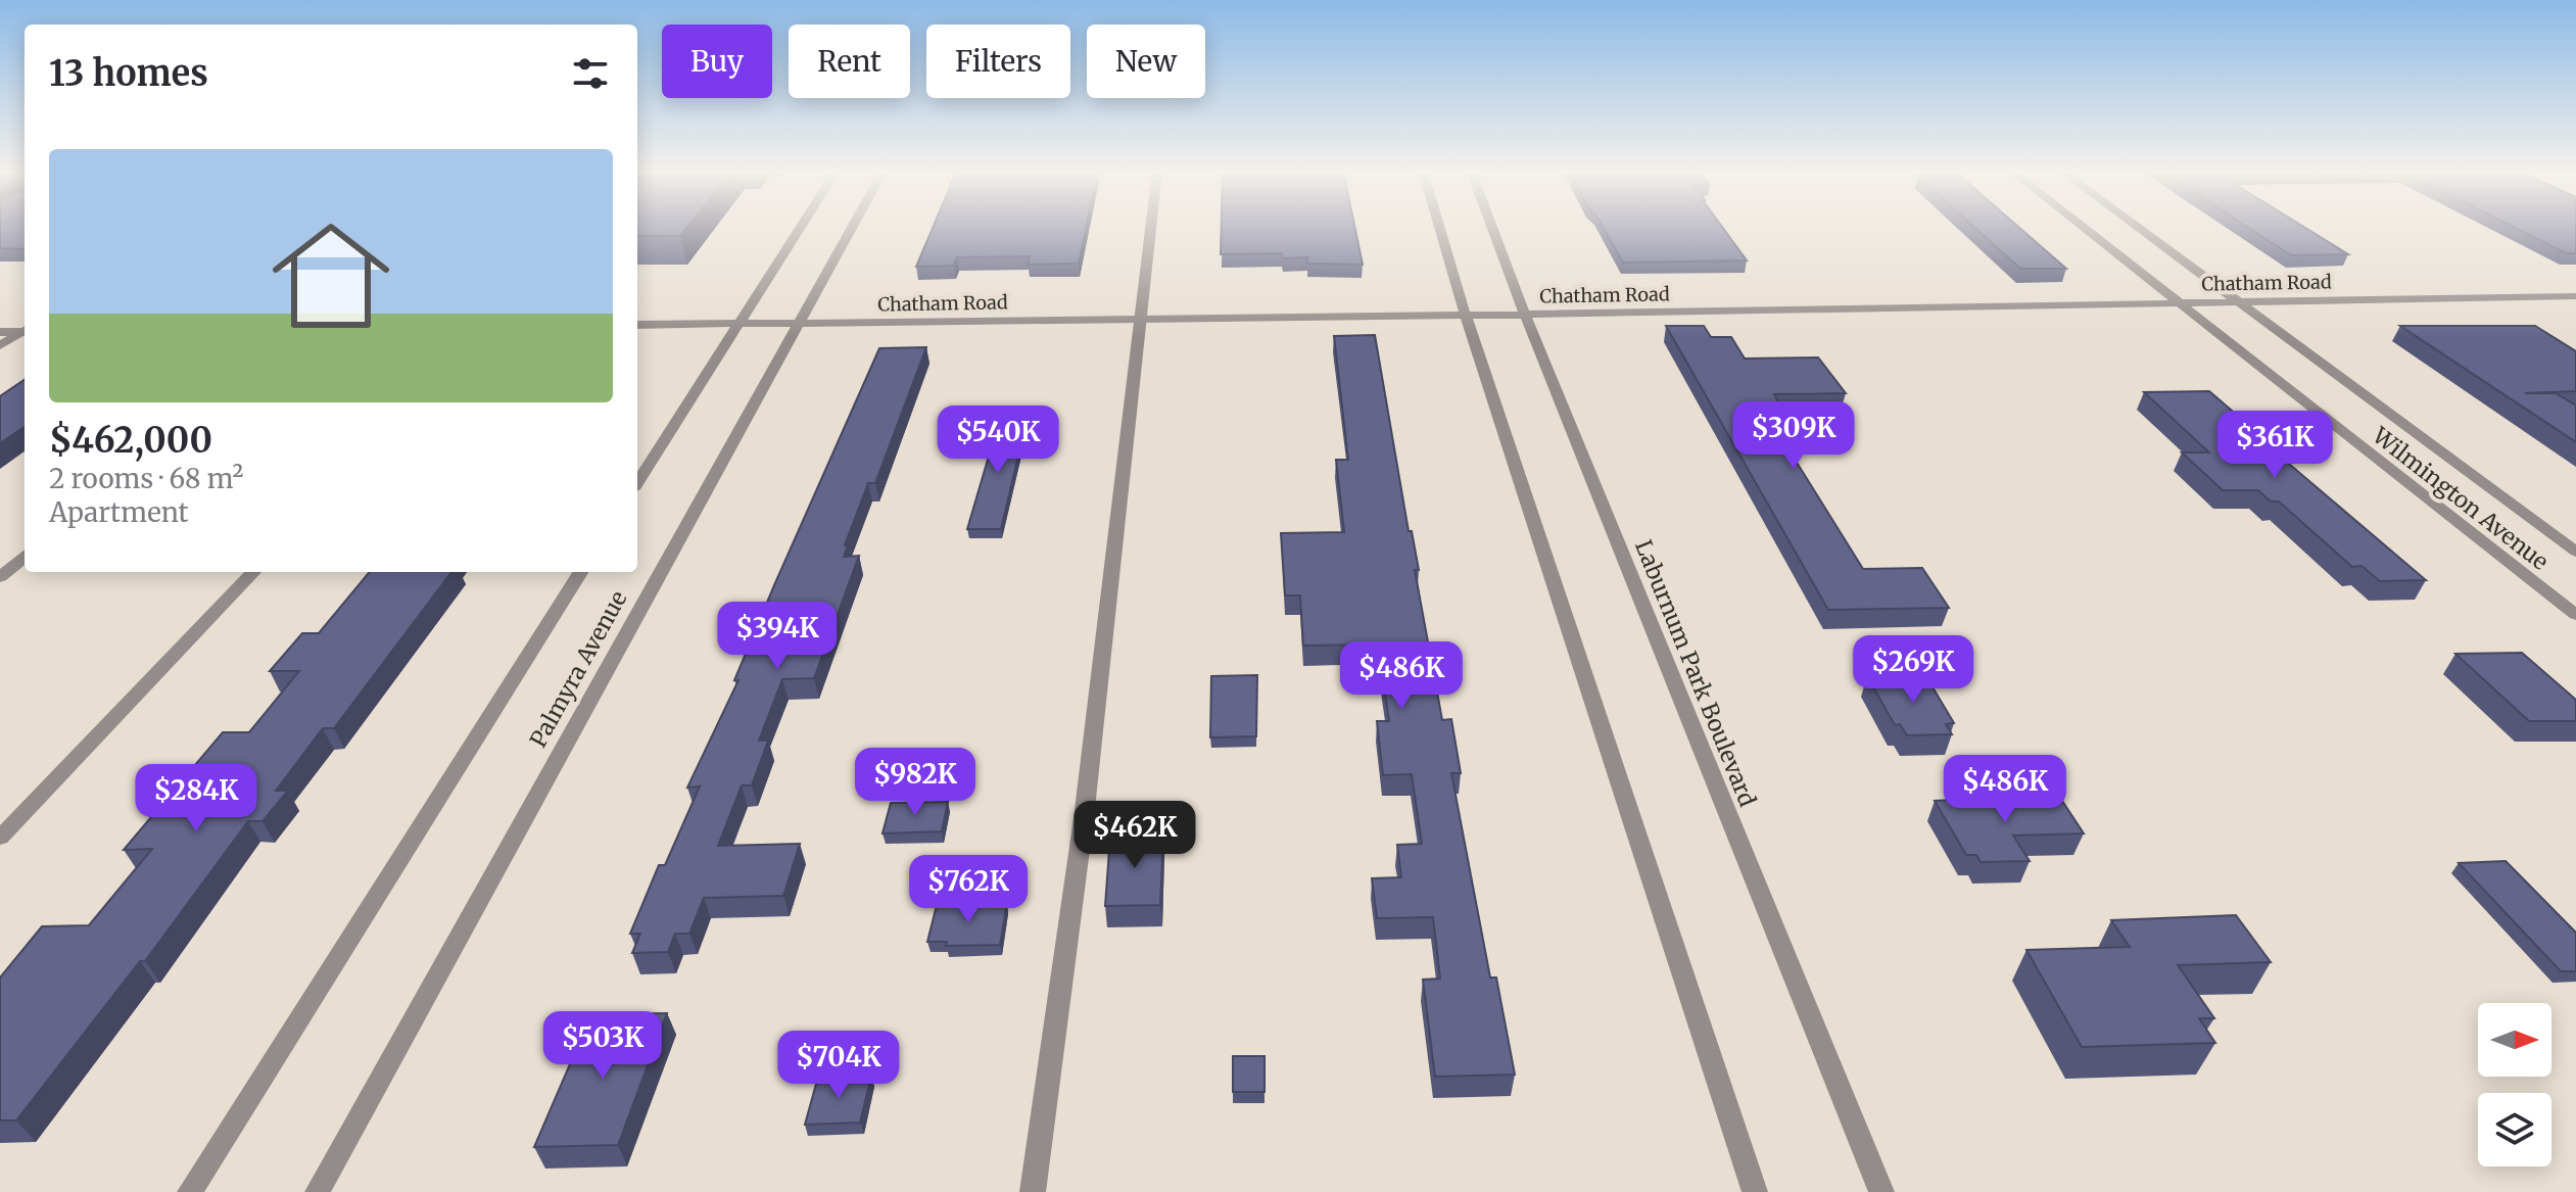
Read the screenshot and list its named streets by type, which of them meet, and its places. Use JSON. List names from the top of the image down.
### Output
{
  "streets": {
    "street": [
      "Chatham Road",
      "Wilmington Avenue",
      "Palmyra Avenue",
      "Laburnum Park Boulevard"
    ]
  },
  "crossings": [
    ["Chatham Road", "Wilmington Avenue"],
    ["Chatham Road", "Palmyra Avenue"],
    ["Chatham Road", "Laburnum Park Boulevard"]
  ],
  "north": "right",
  "page": {
    "chip": [
      "Buy",
      "Rent",
      "Filters",
      "New"
    ],
    "heading": "13 homes",
    "list": [
      {
        "name": "$462,000",
        "note": "2 rooms · 68 m² · Apartment"
      }
    ],
    "price": [
      "$309K",
      "$540K",
      "$361K",
      "$394K",
      "$269K",
      "$486K",
      "$982K",
      "$486K",
      "$284K",
      "$462K",
      "$762K",
      "$503K",
      "$704K"
    ]
  }
}
